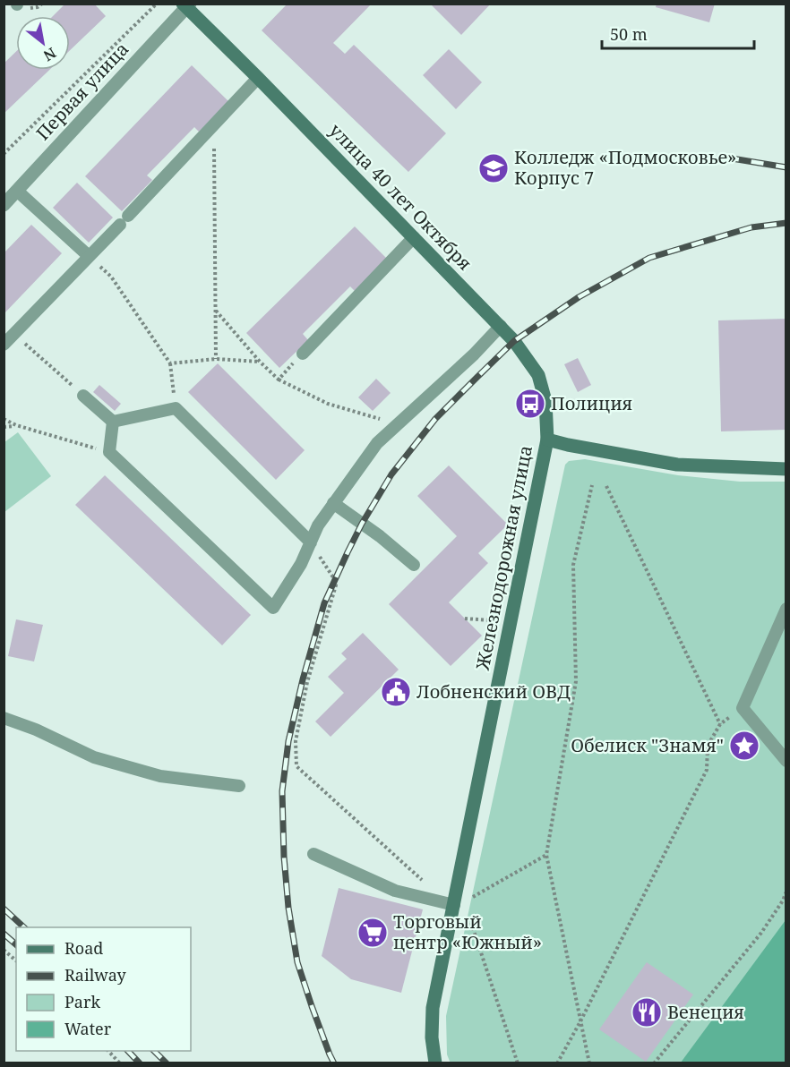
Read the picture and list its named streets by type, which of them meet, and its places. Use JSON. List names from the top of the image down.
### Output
{
  "streets": {
    "street": ["Первая улица", "улица 40 лет Октября", "Железнодорожная улица"]
  },
  "crossings": [
    ["Первая улица", "улица 40 лет Октября"],
    ["улица 40 лет Октября", "Железнодорожная улица"]
  ],
  "places": {
    "school or university": ["Колледж «Подмосковье» Корпус 7"],
    "bus stop": ["Полиция"],
    "public building": ["Лобненский ОВД"],
    "place": ["Обелиск \"Знамя\""],
    "supermarket": ["Торговый центр «Южный»"],
    "restaurant": ["Венеция"]
  },
  "legend": [
    "Road",
    "Railway",
    "Park",
    "Water"
  ],
  "scale_bar": "50 m",
  "north": "bottom right"
}
